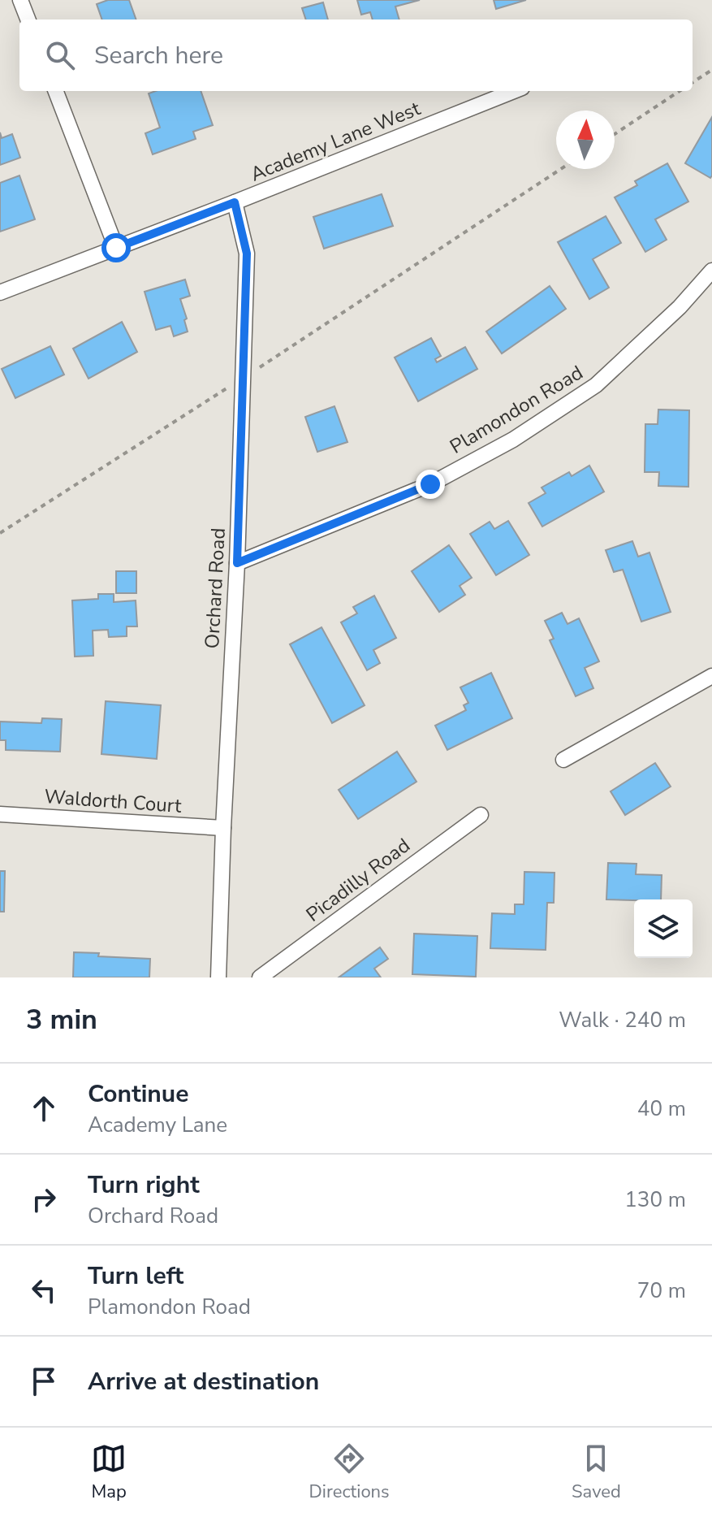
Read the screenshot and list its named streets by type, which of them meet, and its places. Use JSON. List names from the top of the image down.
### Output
{
  "streets": {
    "street": [
      "Academy Lane West",
      "Plamondon Road",
      "Orchard Road",
      "Waldorth Court",
      "Picadilly Road"
    ]
  },
  "crossings": [
    ["Academy Lane West", "Orchard Road"],
    ["Plamondon Road", "Orchard Road"],
    ["Orchard Road", "Waldorth Court"]
  ],
  "north": "top",
  "page": {
    "search": "Search here",
    "heading": ["3 min", "Walk · 240 m"],
    "list": [
      ["Continue", "Academy Lane", "40 m"],
      ["Turn right", "Orchard Road", "130 m"],
      ["Turn left", "Plamondon Road", "70 m"],
      "Arrive at destination"
    ],
    "nav": ["Map", "Directions", "Saved"]
  }
}
